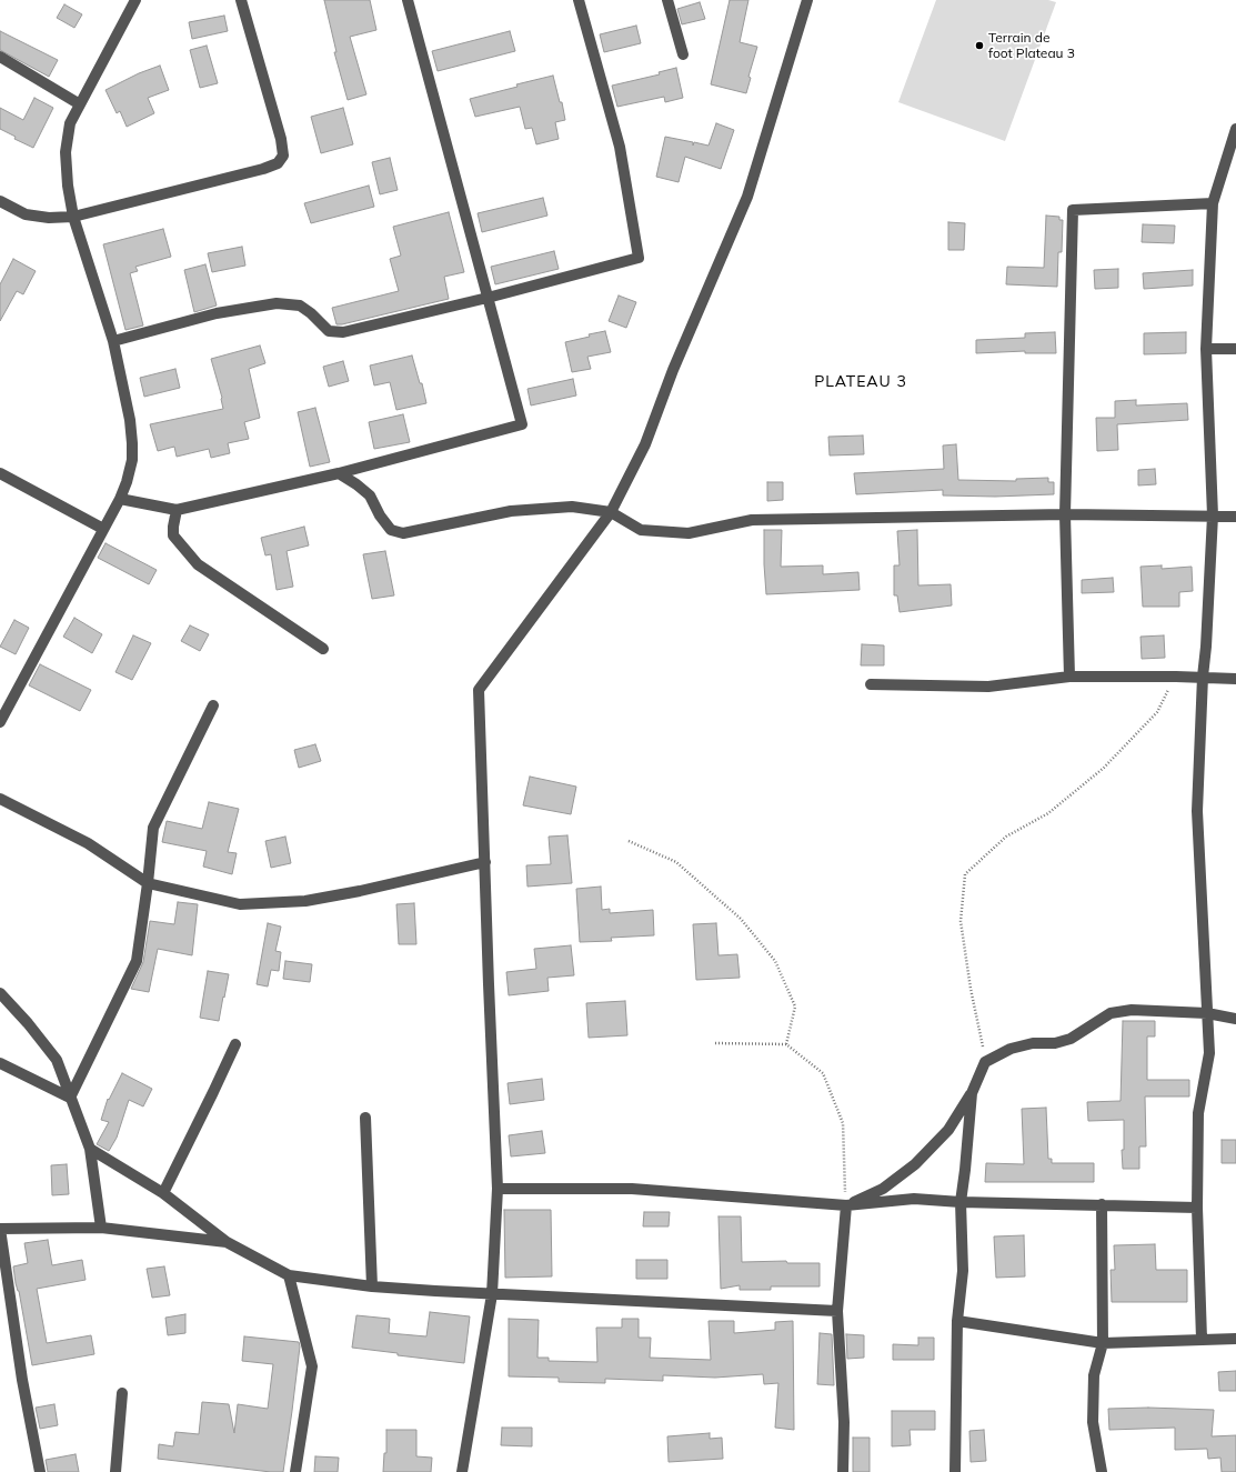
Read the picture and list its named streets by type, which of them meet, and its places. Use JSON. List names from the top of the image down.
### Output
{
  "districts": ["PLATEAU 3"],
  "places": ["Terrain de foot Plateau 3"]
}
